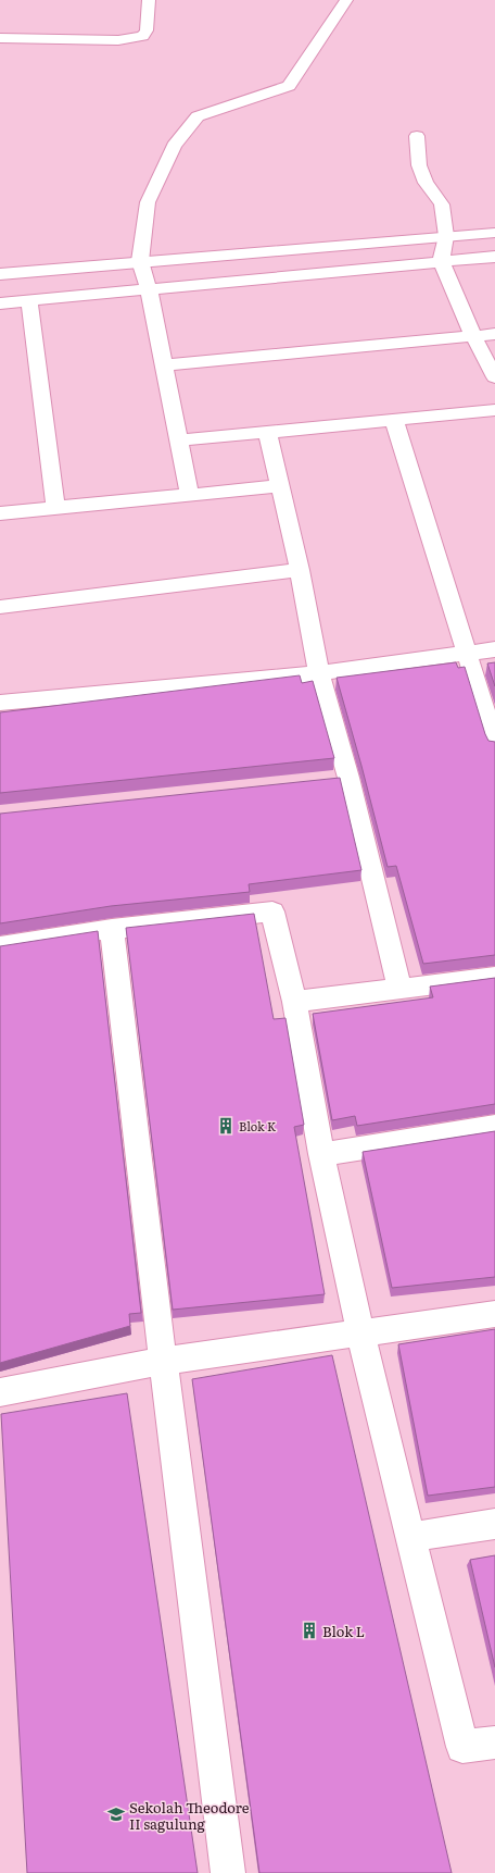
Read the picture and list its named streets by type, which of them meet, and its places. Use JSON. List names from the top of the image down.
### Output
{
  "places": {
    "building": ["Blok K", "Blok L"],
    "school or university": ["Sekolah Theodore II sagulung"]
  }
}
